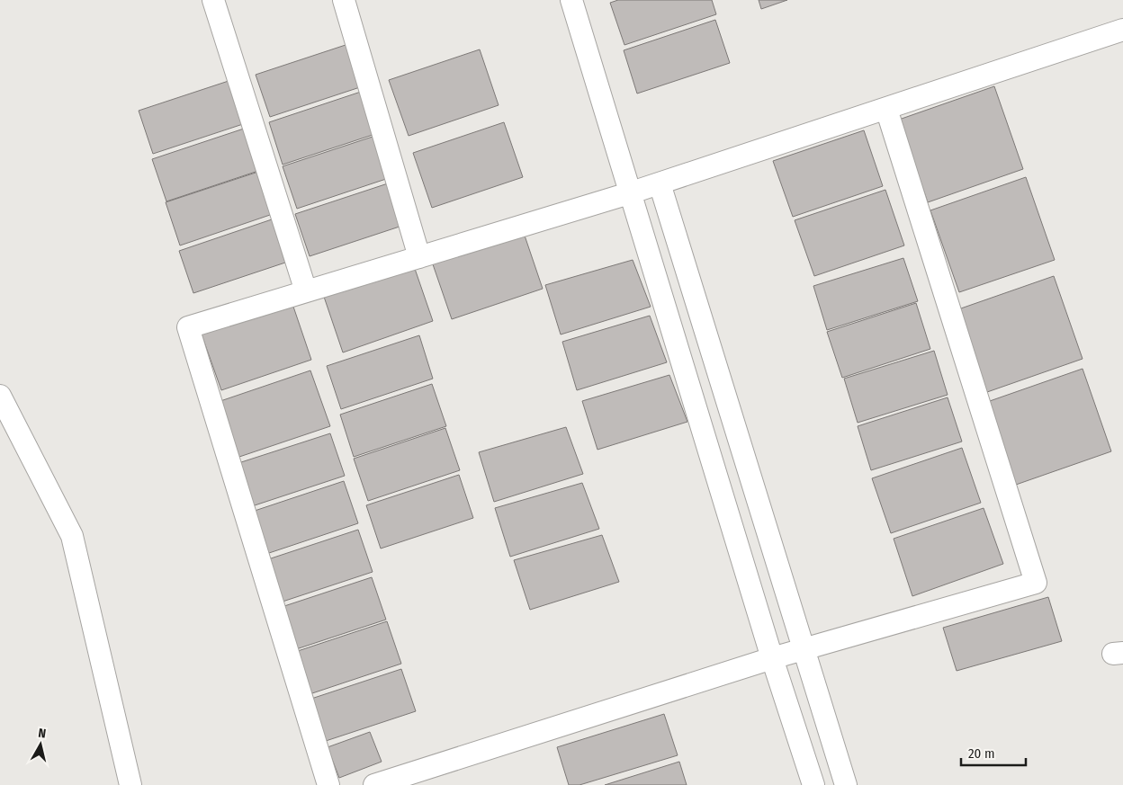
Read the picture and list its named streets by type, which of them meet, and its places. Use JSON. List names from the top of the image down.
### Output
{
  "scale_bar": "20 m",
  "north": "top"
}
